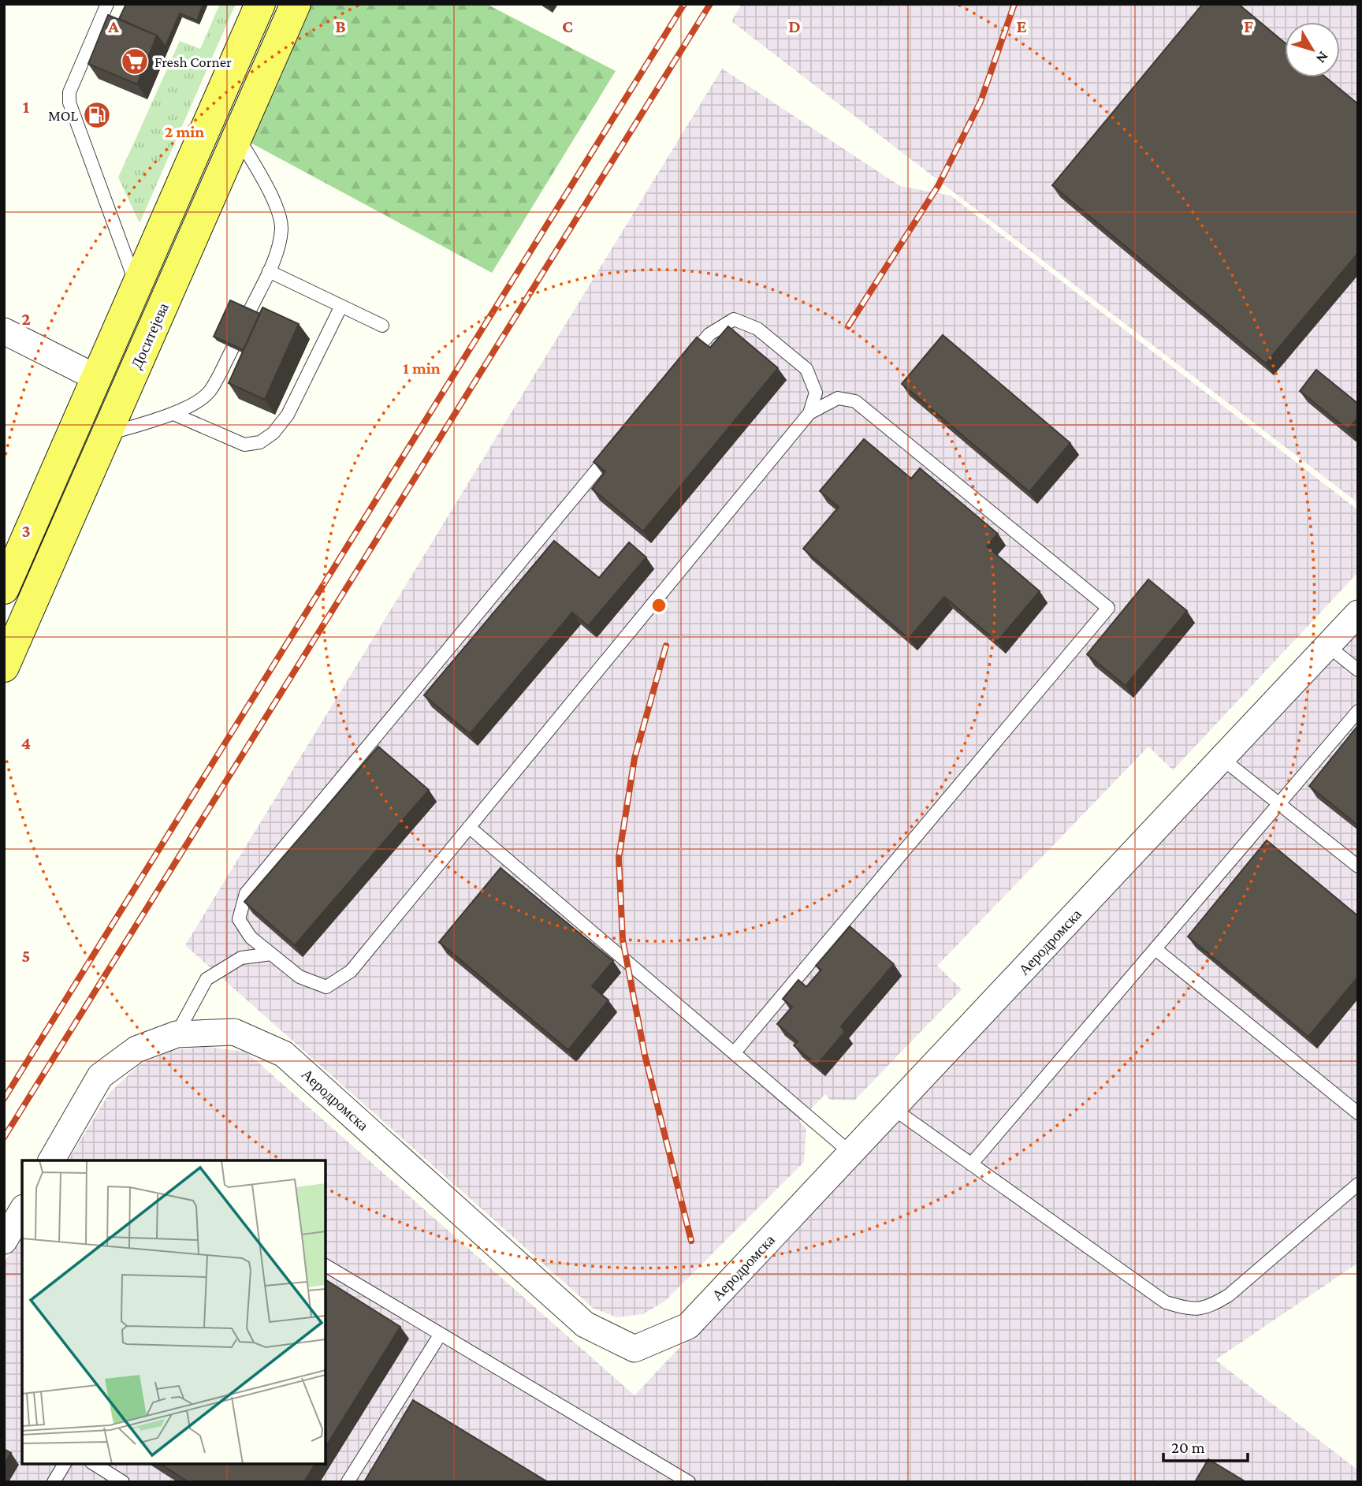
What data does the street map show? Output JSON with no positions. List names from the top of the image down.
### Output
{
  "streets": {
    "main road": ["Доситејева"],
    "street": ["Аеродромска"]
  },
  "places": {
    "supermarket": ["Fresh Corner"],
    "fuel station": ["MOL"]
  },
  "scale_bar": "20 m",
  "north": "bottom right",
  "grid": {
    "columns": [
      "A",
      "B",
      "C",
      "D",
      "E",
      "F"
    ],
    "rows": [
      "1",
      "2",
      "3",
      "4",
      "5"
    ]
  },
  "rings": ["2 min", "1 min"]
}
